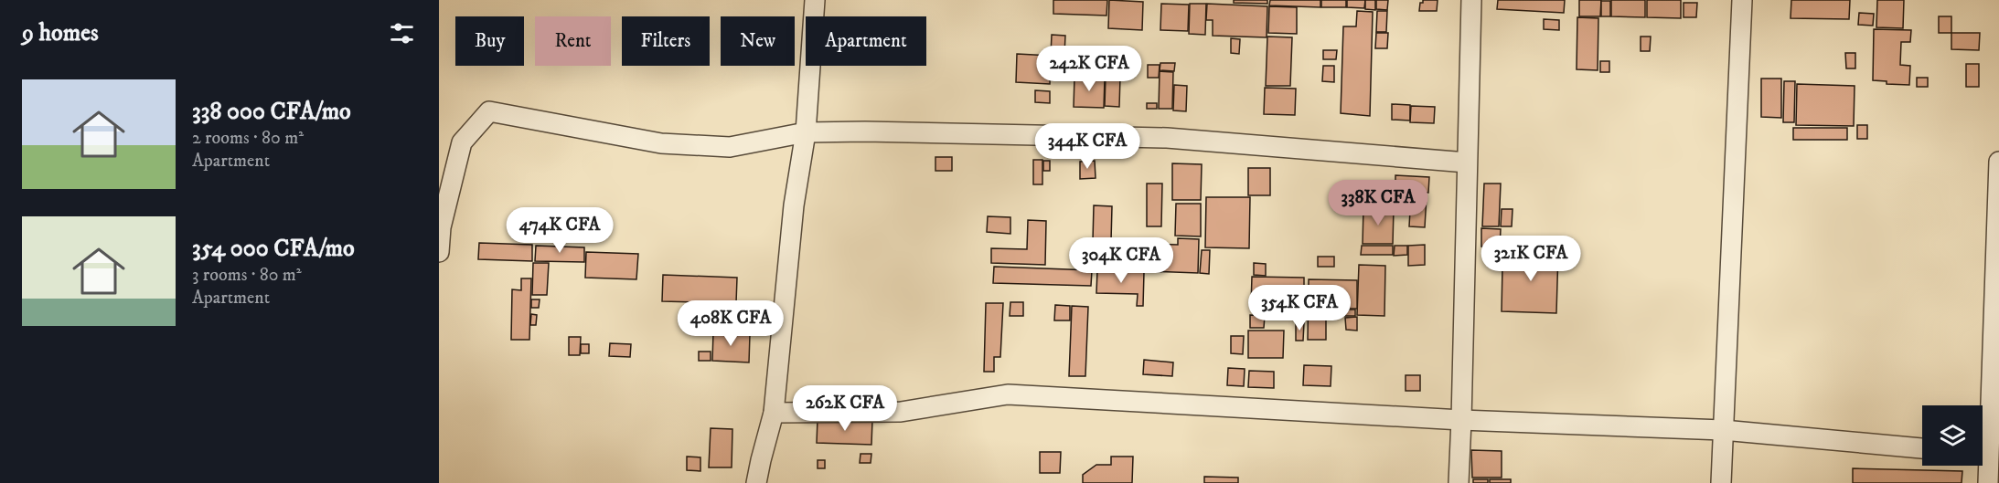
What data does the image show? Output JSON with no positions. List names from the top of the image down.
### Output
{
  "page": {
    "heading": "9 homes",
    "chip": [
      "Buy",
      "Rent",
      "Filters",
      "New",
      "Apartment"
    ],
    "price": [
      "242K CFA",
      "344K CFA",
      "338K CFA",
      "474K CFA",
      "321K CFA",
      "304K CFA",
      "354K CFA",
      "408K CFA",
      "262K CFA"
    ],
    "list": [
      {
        "name": "338 000 CFA/mo",
        "note": "2 rooms · 80 m² · Apartment"
      },
      {
        "name": "354 000 CFA/mo",
        "note": "3 rooms · 80 m² · Apartment"
      }
    ]
  }
}
